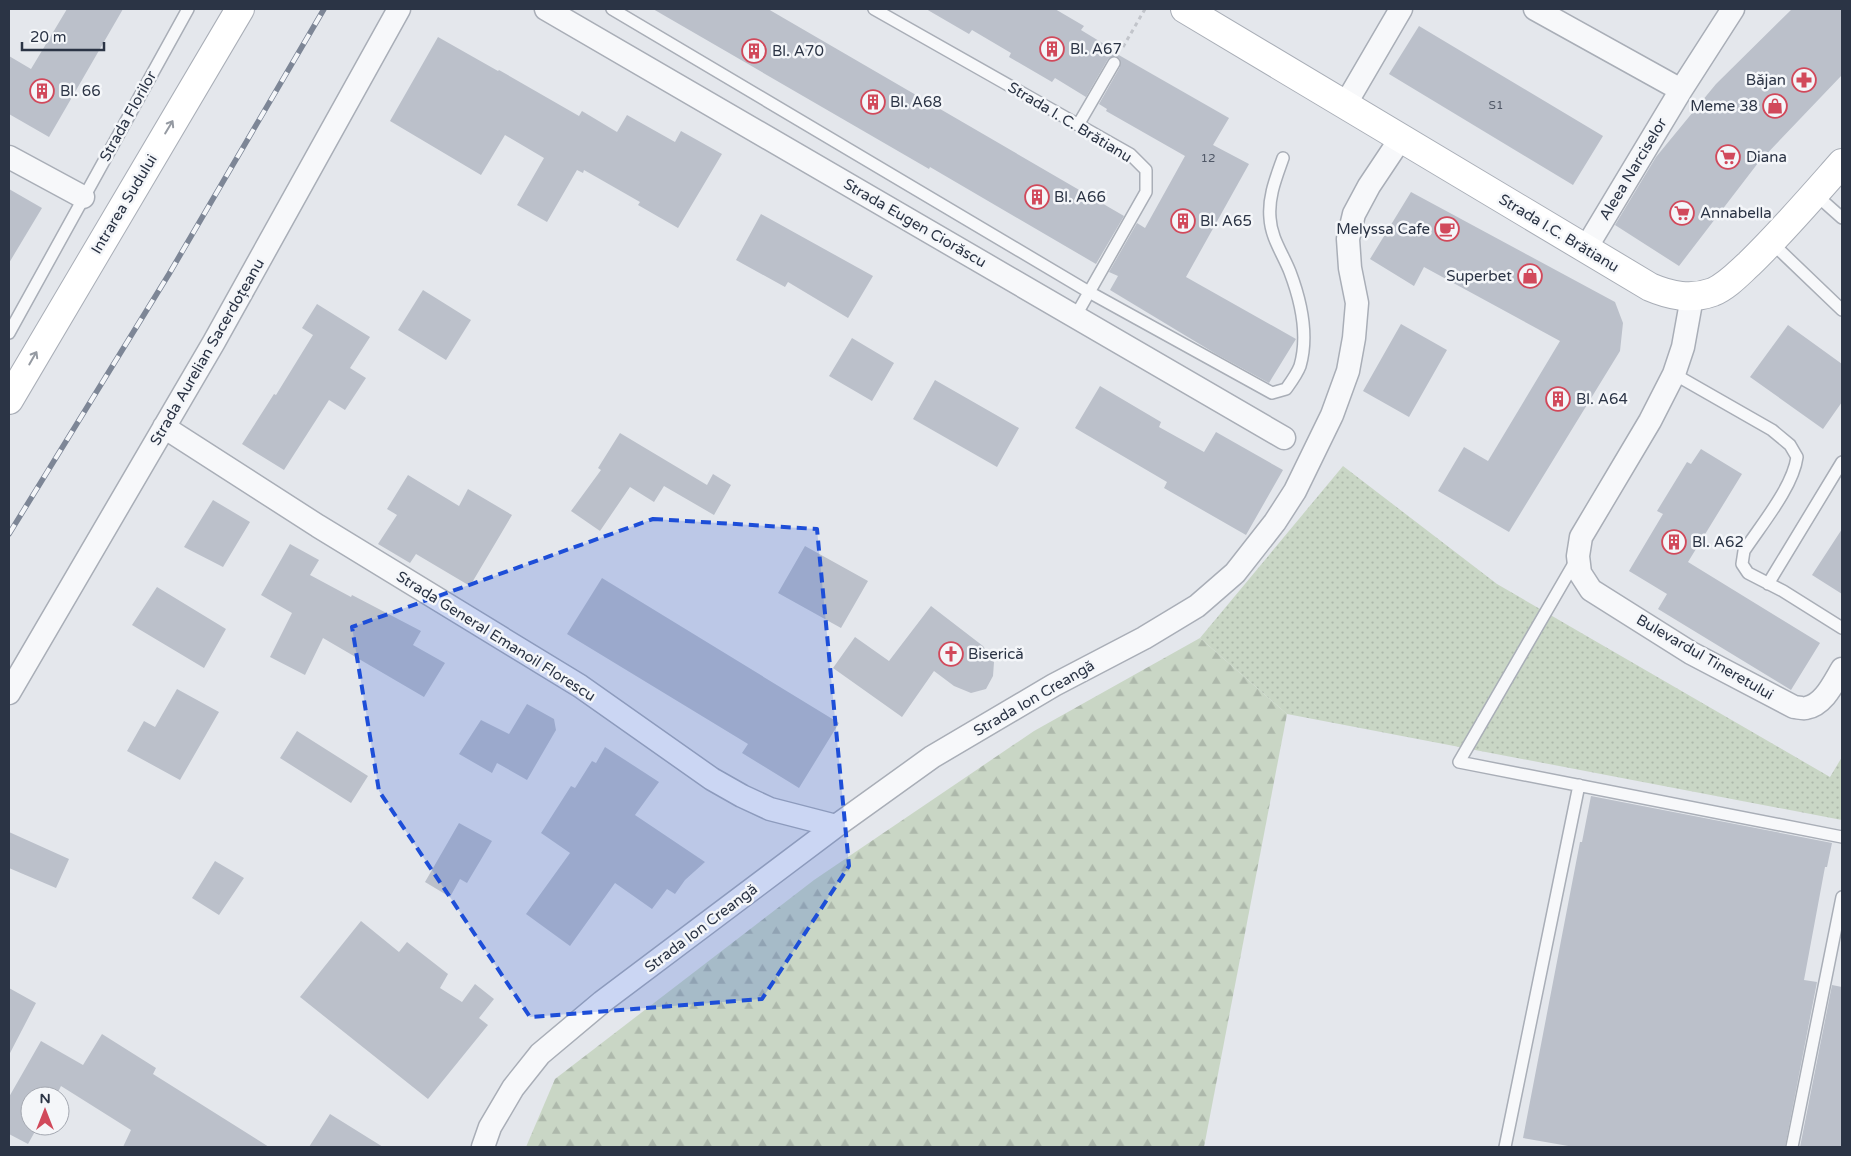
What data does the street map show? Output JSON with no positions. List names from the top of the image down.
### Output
{
  "streets": {
    "street": [
      "Aleea Narciselor",
      "Intrarea Sudului",
      "Strada Eugen Ciorăscu",
      "Strada I.C. Brătianu",
      "Strada Aurelian Sacerdoțeanu",
      "Strada General Emanoil Florescu",
      "Bulevardul Tineretului",
      "Strada Ion Creangă"
    ],
    "lane": ["Strada Florilor", "Strada I. C. Brătianu"]
  },
  "crossings": [
    ["Strada I. C. Brătianu", "Strada Eugen Ciorăscu"],
    ["Aleea Narciselor", "Strada I.C. Brătianu"],
    ["Strada I.C. Brătianu", "Strada Ion Creangă"],
    ["Strada Aurelian Sacerdoțeanu", "Strada General Emanoil Florescu"],
    ["Strada General Emanoil Florescu", "Strada Ion Creangă"]
  ],
  "one_way": ["Intrarea Sudului"],
  "places": {
    "building": [
      "Bl. A67",
      "Bl. A70",
      "Bl. 66",
      "Bl. A68",
      "Bl. A66",
      "Bl. A65",
      "Bl. A64",
      "Bl. A62"
    ],
    "pharmacy": ["Băjan"],
    "shop": ["Meme 38", "Superbet"],
    "supermarket": ["Diana", "Annabella"],
    "cafe": ["Melyssa Cafe"],
    "church": ["Biserică"]
  },
  "house_numbers": ["S1", "12"],
  "scale_bar": "20 m",
  "north": "top"
}
